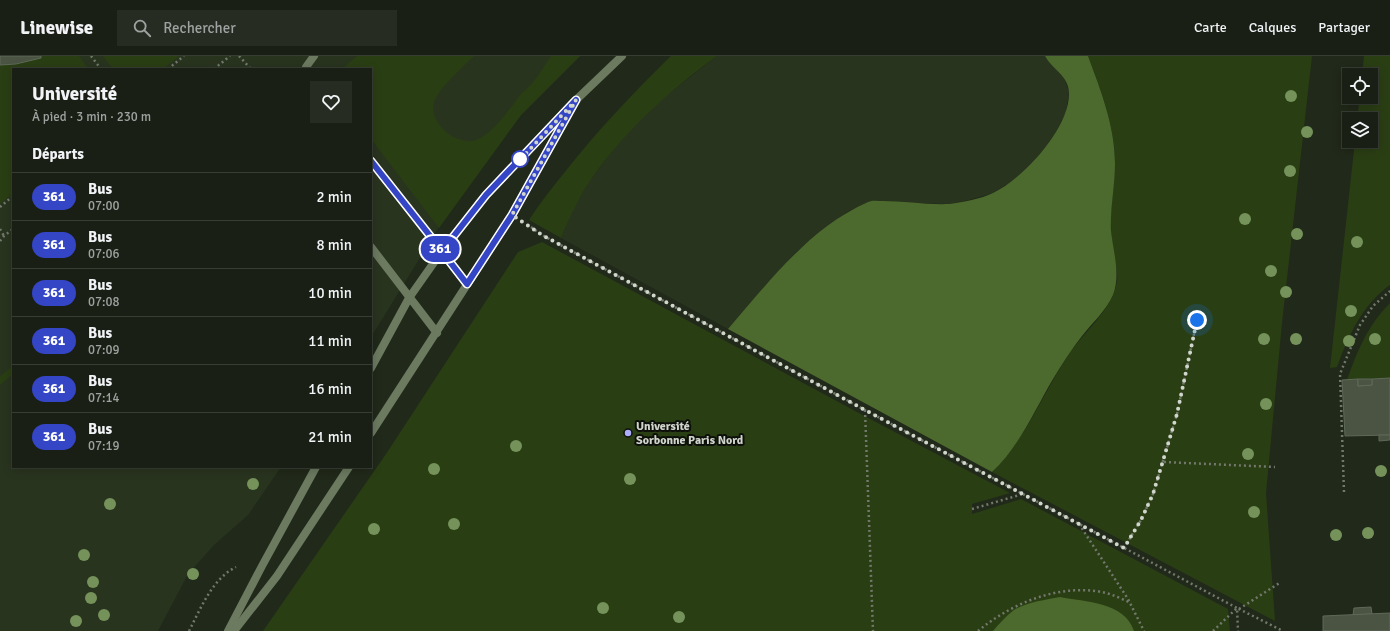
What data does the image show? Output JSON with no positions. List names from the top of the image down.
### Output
{
  "places": ["Université Sorbonne Paris Nord"],
  "lines": ["bus line 361"],
  "page": {
    "header": "Linewise",
    "search": "Rechercher",
    "nav": ["Carte", "Calques", "Partager"],
    "on_map": "361",
    "heading": [
      ["Université", "À pied · 3 min · 230 m"],
      "Départs"
    ],
    "list": [
      {
        "mark": "361",
        "name": "Bus",
        "note": "07:00",
        "value": "2 min"
      },
      {
        "mark": "361",
        "name": "Bus",
        "note": "07:06",
        "value": "8 min"
      },
      {
        "mark": "361",
        "name": "Bus",
        "note": "07:08",
        "value": "10 min"
      },
      {
        "mark": "361",
        "name": "Bus",
        "note": "07:09",
        "value": "11 min"
      },
      {
        "mark": "361",
        "name": "Bus",
        "note": "07:14",
        "value": "16 min"
      },
      {
        "mark": "361",
        "name": "Bus",
        "note": "07:19",
        "value": "21 min"
      }
    ]
  }
}
